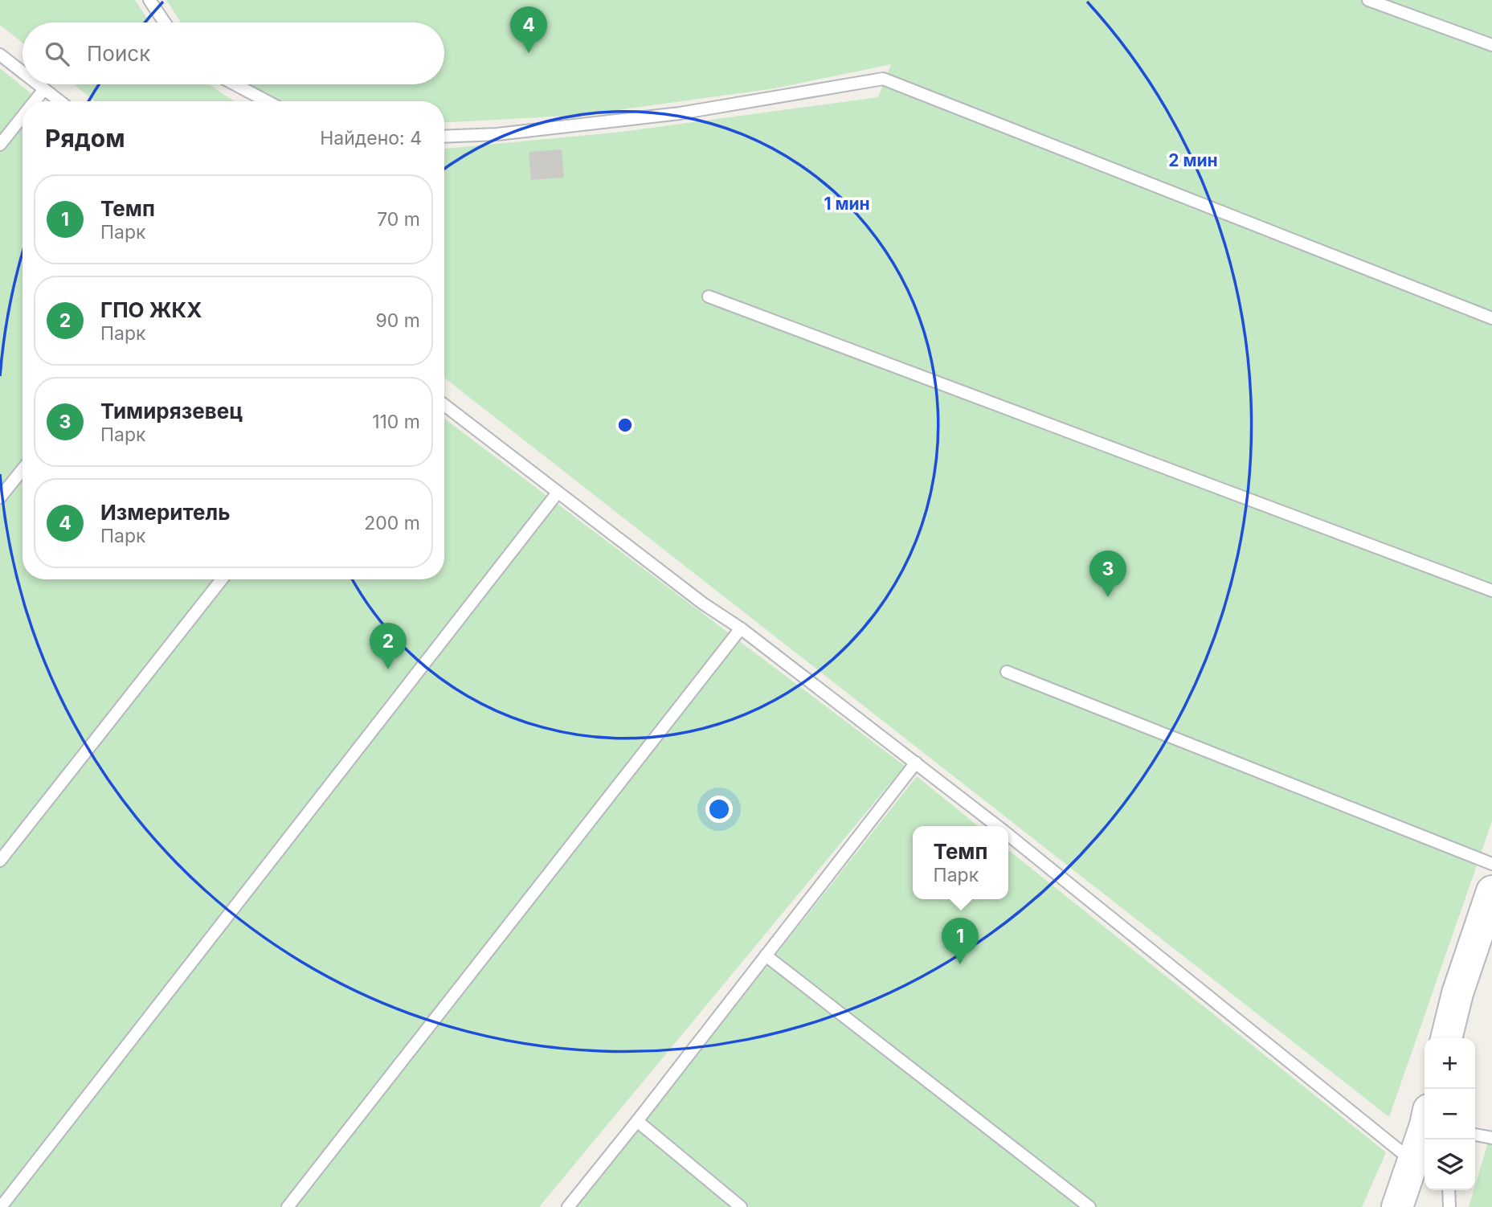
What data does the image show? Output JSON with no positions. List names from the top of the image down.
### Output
{
  "page": {
    "pins": [
      "4",
      "3",
      "2",
      "1"
    ],
    "search": "Поиск",
    "heading": ["Рядом", "Найдено: 4"],
    "list": [
      {
        "mark": "1",
        "name": "Темп",
        "note": "Парк",
        "value": "70 m"
      },
      {
        "mark": "2",
        "name": "ГПО ЖКХ",
        "note": "Парк",
        "value": "90 m"
      },
      {
        "mark": "3",
        "name": "Тимирязевец",
        "note": "Парк",
        "value": "110 m"
      },
      {
        "mark": "4",
        "name": "Измеритель",
        "note": "Парк",
        "value": "200 m"
      }
    ],
    "popup": ["Темп", "Парк"],
    "map_buttons": ["+", "−"]
  },
  "rings": ["2 мин", "1 мин"]
}
